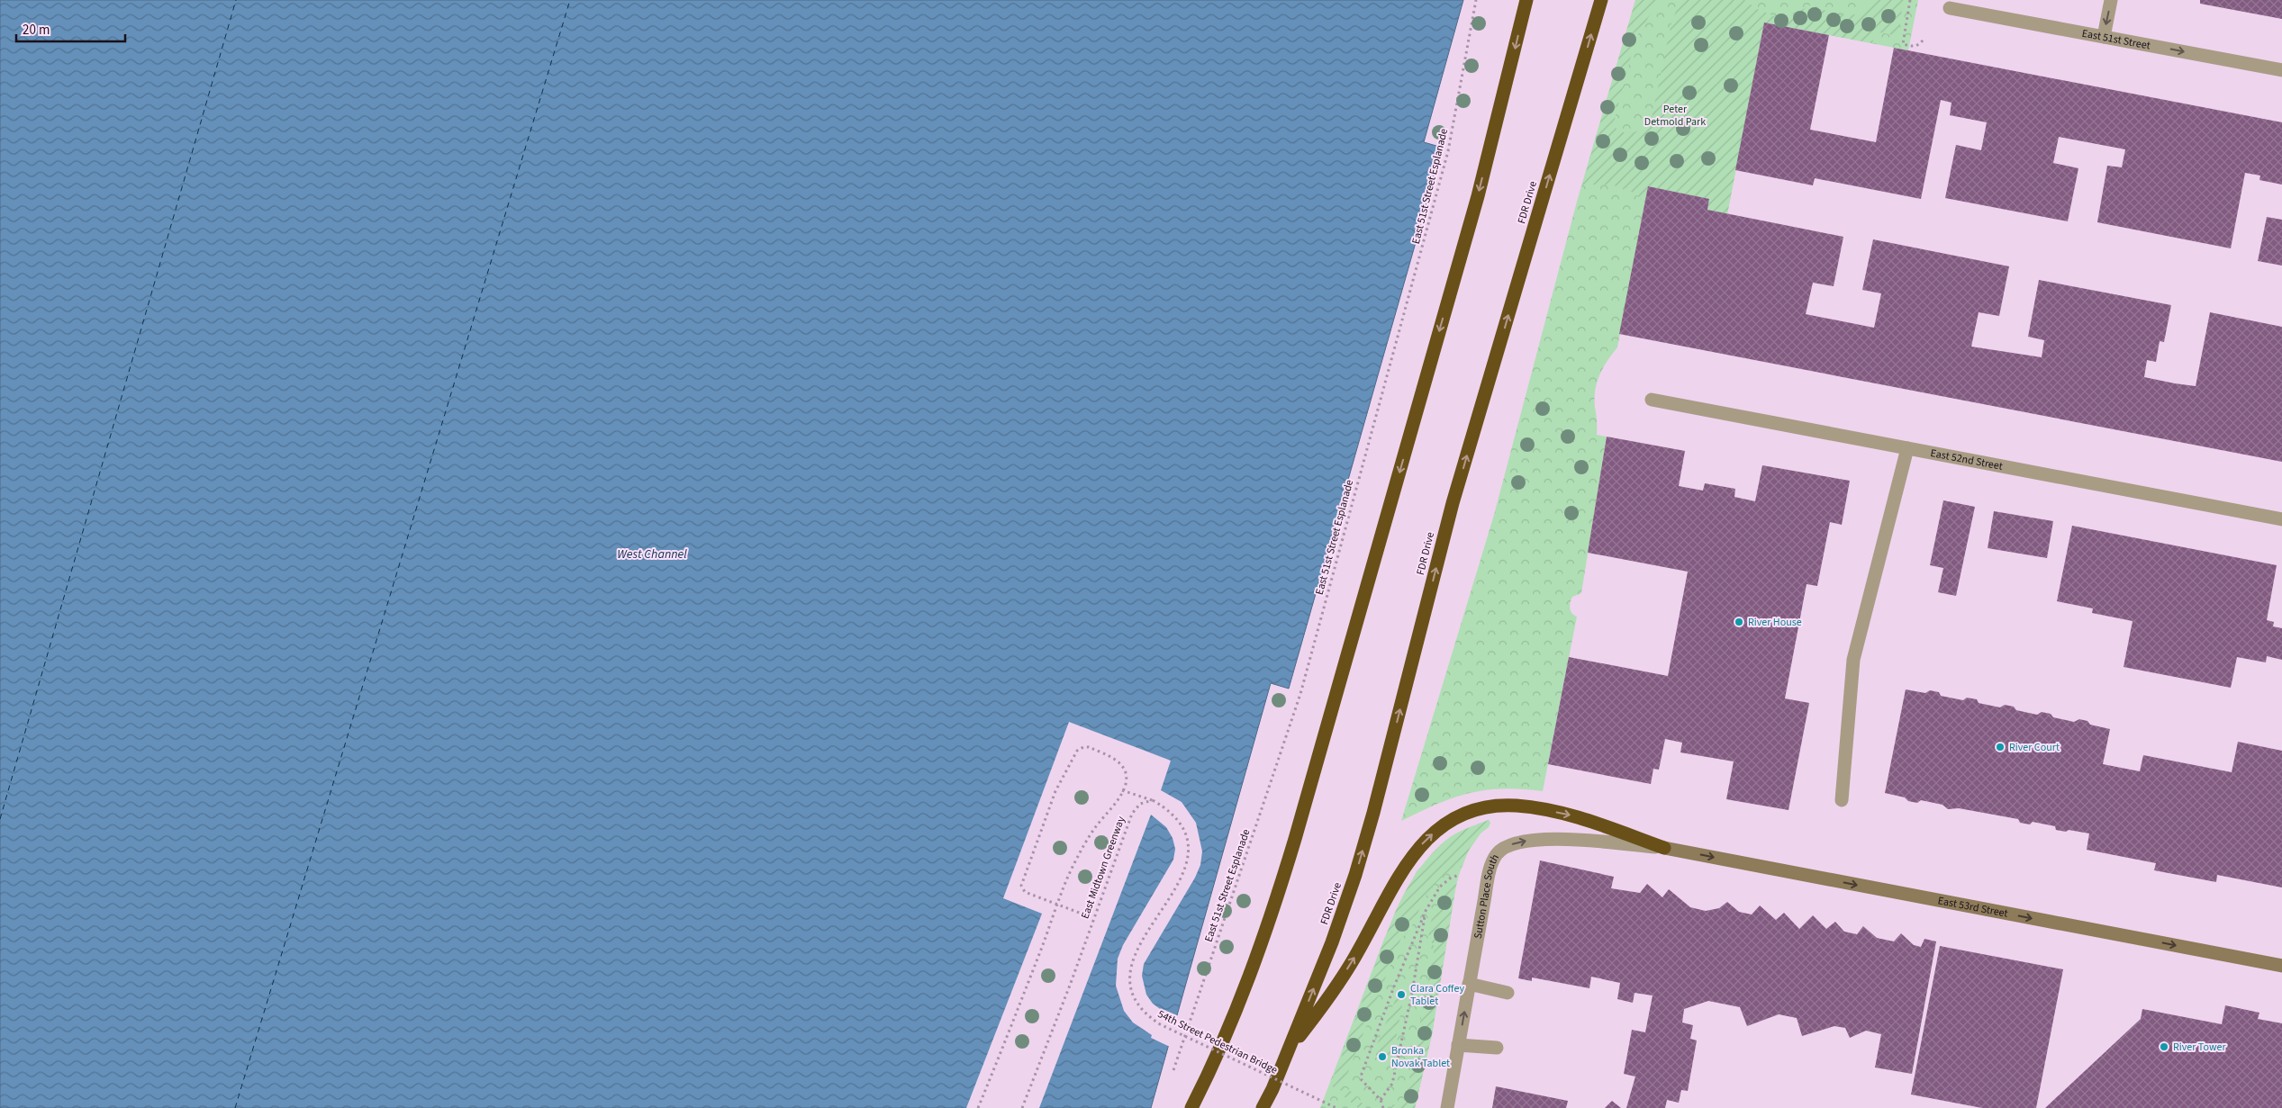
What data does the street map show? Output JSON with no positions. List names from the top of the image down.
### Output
{
  "streets": {
    "highway": ["FDR Drive"],
    "main road": ["East 53rd Street"],
    "street": ["East 51st Street", "East 52nd Street", "Sutton Place South"],
    "path": ["East 51st Street Esplanade", "East Midtown Greenway", "54th Street Pedestrian Bridge"]
  },
  "crossings": [
    ["East Midtown Greenway", "54th Street Pedestrian Bridge"],
    ["Sutton Place South", "East 53rd Street"]
  ],
  "one_way": ["East 51st Street", "East 53rd Street"],
  "water": ["West Channel"],
  "parks": ["Peter Detmold Park"],
  "places": [
    "River House",
    "River Court",
    "Clara Coffey Tablet",
    "River Tower",
    "Bronka Novak Tablet"
  ],
  "scale_bar": "20 m"
}
